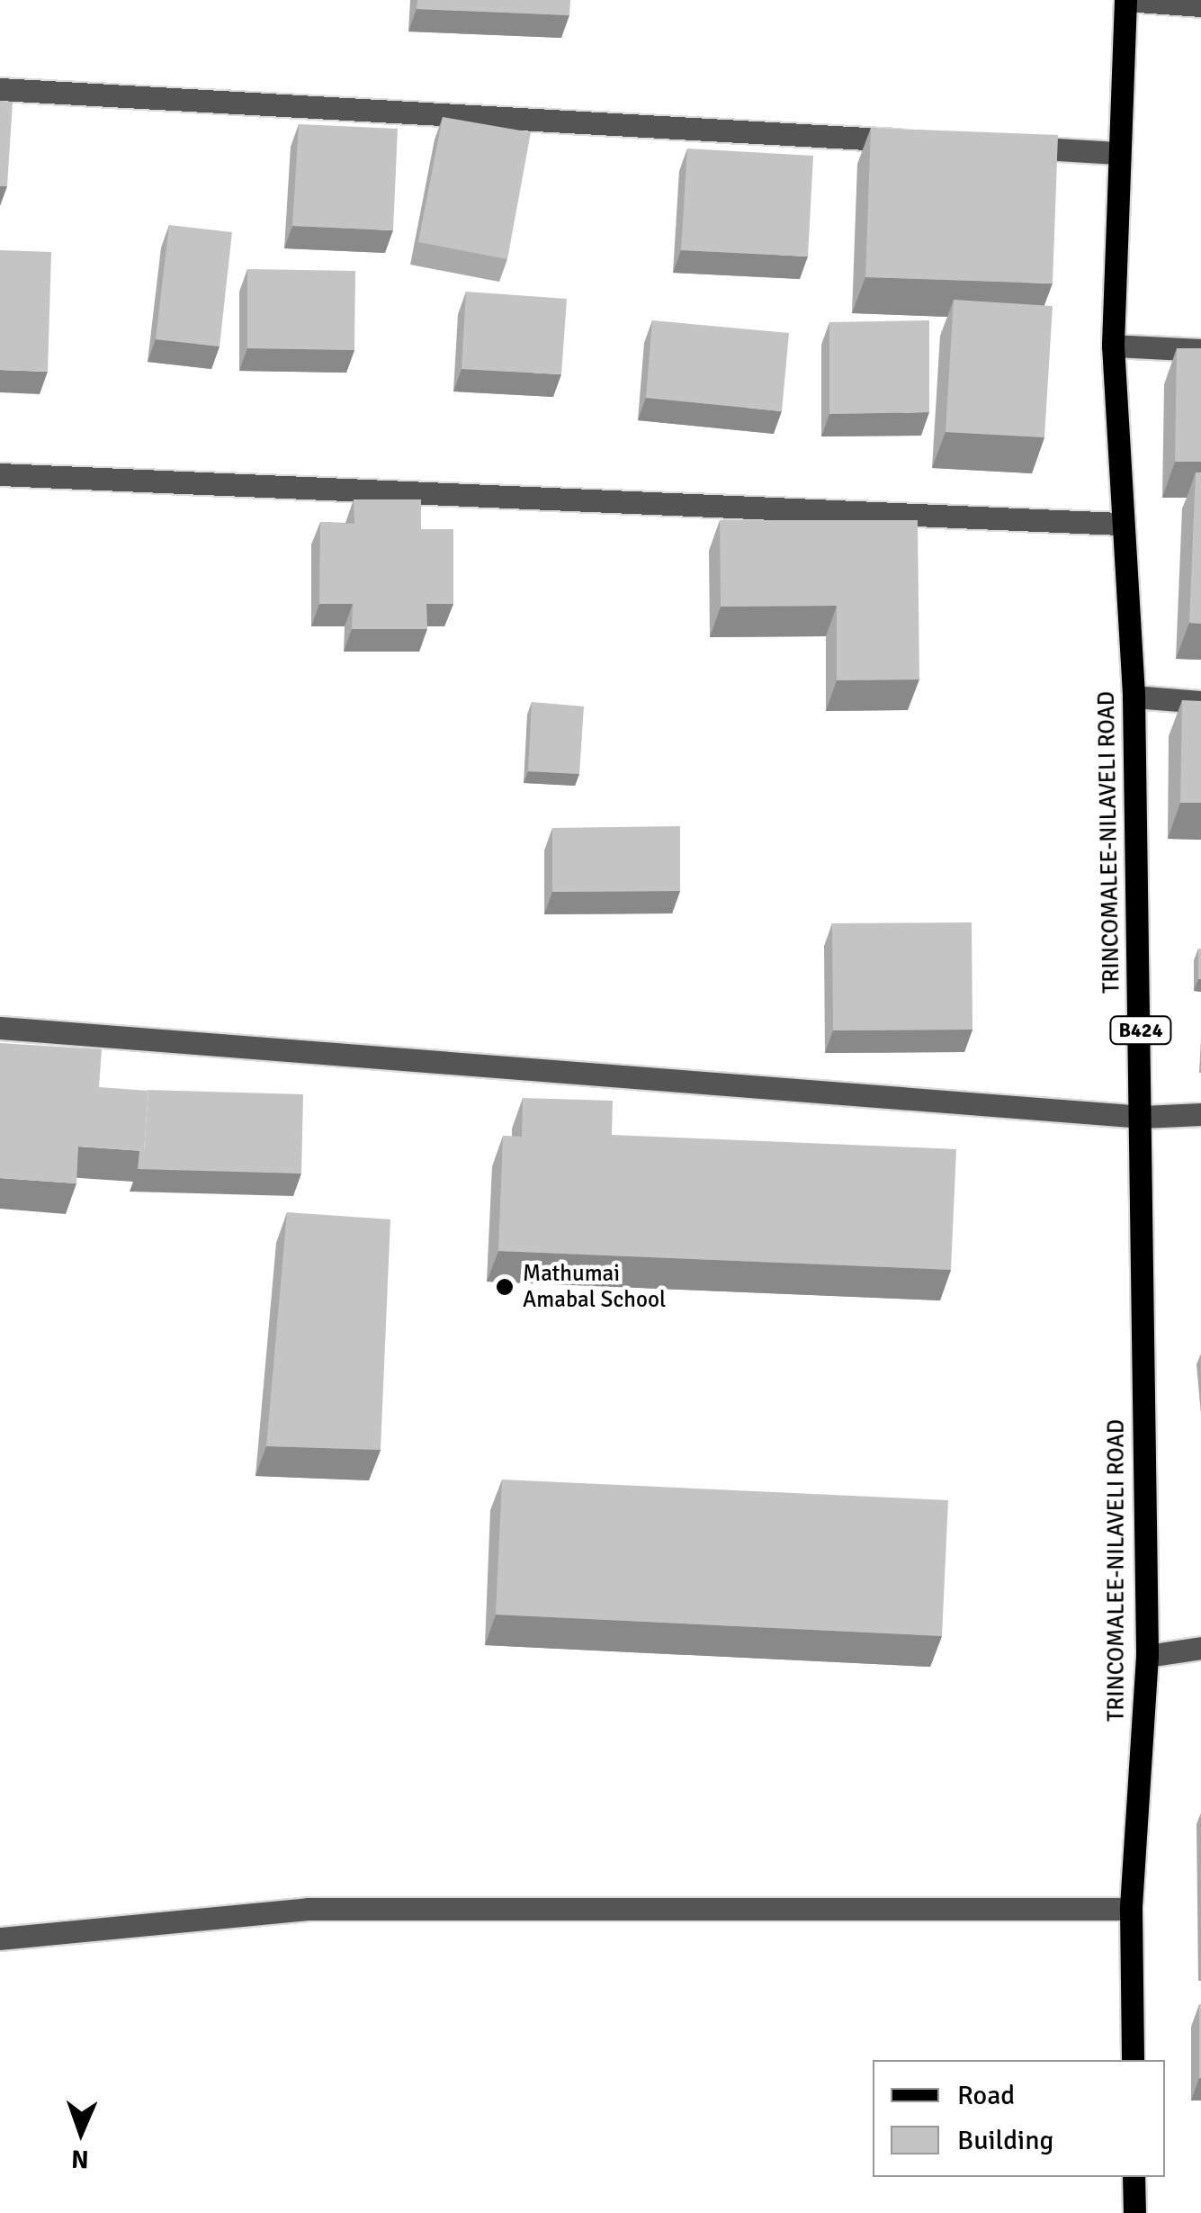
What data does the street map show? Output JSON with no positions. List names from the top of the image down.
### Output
{
  "streets": {
    "main road": ["TRINCOMALEE-NILAVELI ROAD", "B424"]
  },
  "places": ["Mathumai Amabal School"],
  "legend": ["Road", "Building"],
  "north": "bottom"
}
